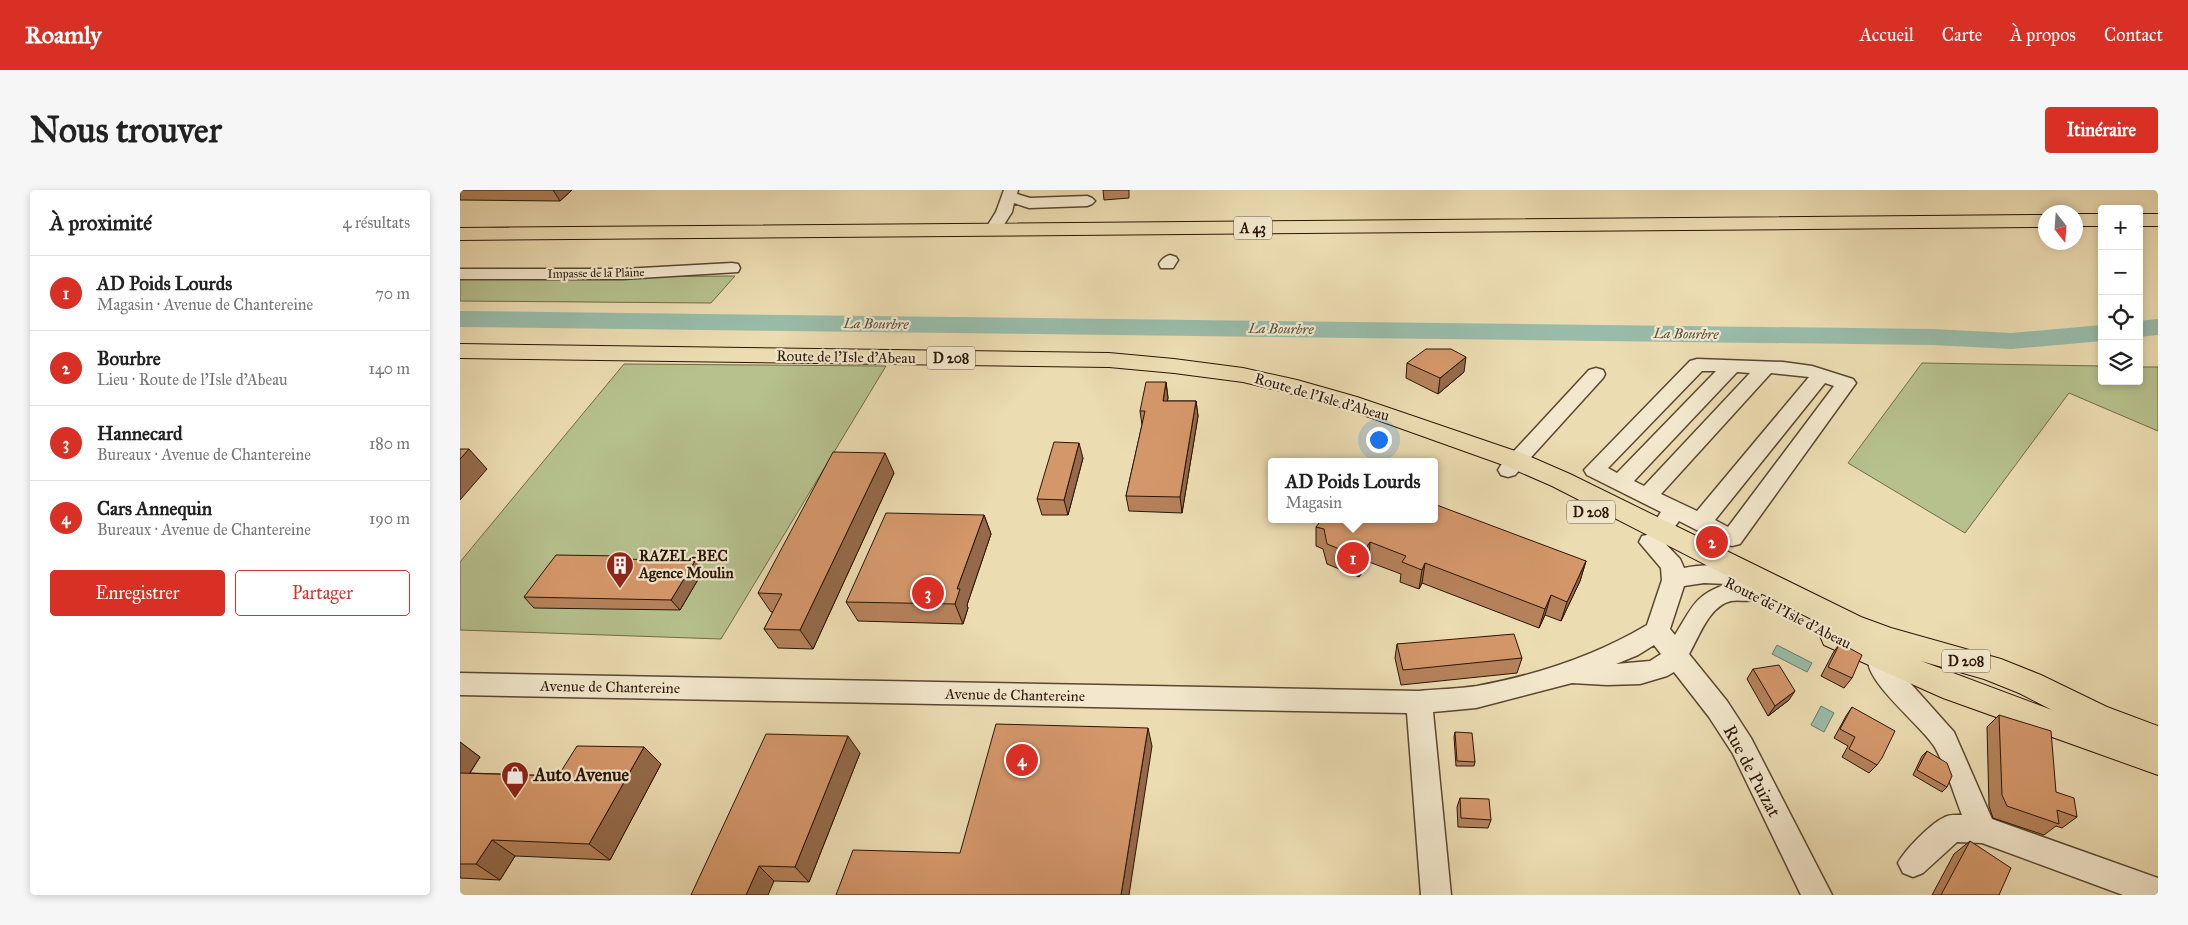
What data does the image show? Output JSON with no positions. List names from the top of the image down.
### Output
{
  "streets": {
    "main road": ["A 43", "Route de l'Isle d'Abeau", "D 208"],
    "street": ["Impasse de la Plaine", "Avenue de Chantereine", "Rue de Puizat"]
  },
  "crossings": [
    ["Avenue de Chantereine", "Rue de Puizat"]
  ],
  "water": ["La Bourbre"],
  "places": {
    "building": ["RAZEL-BEC Agence Moulin"],
    "shop": ["Auto Avenue"]
  },
  "north": "bottom",
  "page": {
    "header": "Roamly",
    "nav": [
      "Accueil",
      "Carte",
      "À propos",
      "Contact"
    ],
    "buttons": [
      "Itinéraire",
      ["Enregistrer", "Partager"]
    ],
    "title": "Nous trouver",
    "heading": ["À proximité", "4 résultats"],
    "map_buttons": ["+", "−"],
    "list": [
      {
        "mark": "1",
        "name": "AD Poids Lourds",
        "note": "Magasin · Avenue de Chantereine",
        "value": "70 m"
      },
      {
        "mark": "2",
        "name": "Bourbre",
        "note": "Lieu · Route de l'Isle d'Abeau",
        "value": "140 m"
      },
      {
        "mark": "3",
        "name": "Hannecard",
        "note": "Bureaux · Avenue de Chantereine",
        "value": "180 m"
      },
      {
        "mark": "4",
        "name": "Cars Annequin",
        "note": "Bureaux · Avenue de Chantereine",
        "value": "190 m"
      }
    ],
    "popup": ["AD Poids Lourds", "Magasin"],
    "pins": [
      "2",
      "1",
      "3",
      "4"
    ]
  }
}
